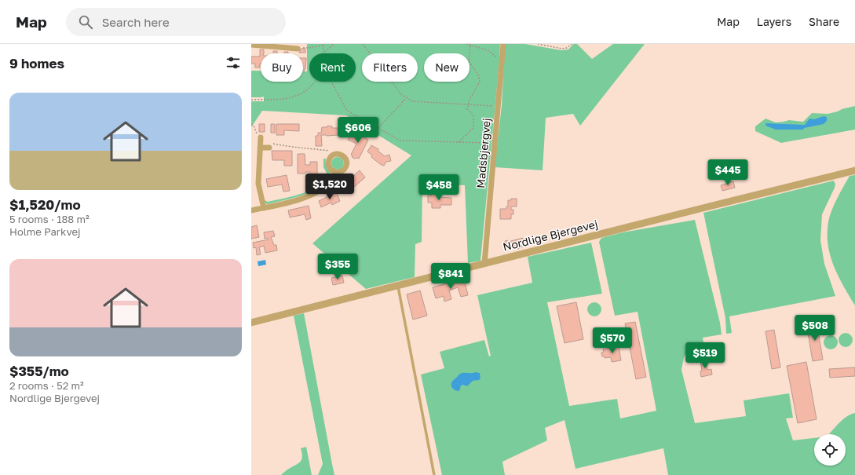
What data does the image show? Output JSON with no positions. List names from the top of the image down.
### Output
{
  "streets": {
    "street": ["Madsbjergvej", "Nordlige Bjergevej"]
  },
  "crossings": [
    ["Madsbjergvej", "Nordlige Bjergevej"]
  ],
  "page": {
    "header": "Map",
    "search": "Search here",
    "nav": ["Map", "Layers", "Share"],
    "heading": "9 homes",
    "chip": [
      "Buy",
      "Rent",
      "Filters",
      "New"
    ],
    "list": [
      {
        "name": "$1,520/mo",
        "note": "5 rooms · 188 m² · Holme Parkvej"
      },
      {
        "name": "$355/mo",
        "note": "2 rooms · 52 m² · Nordlige Bjergevej"
      }
    ],
    "price": [
      "$606",
      "$445",
      "$1,520",
      "$458",
      "$355",
      "$841",
      "$508",
      "$570",
      "$519"
    ]
  }
}
